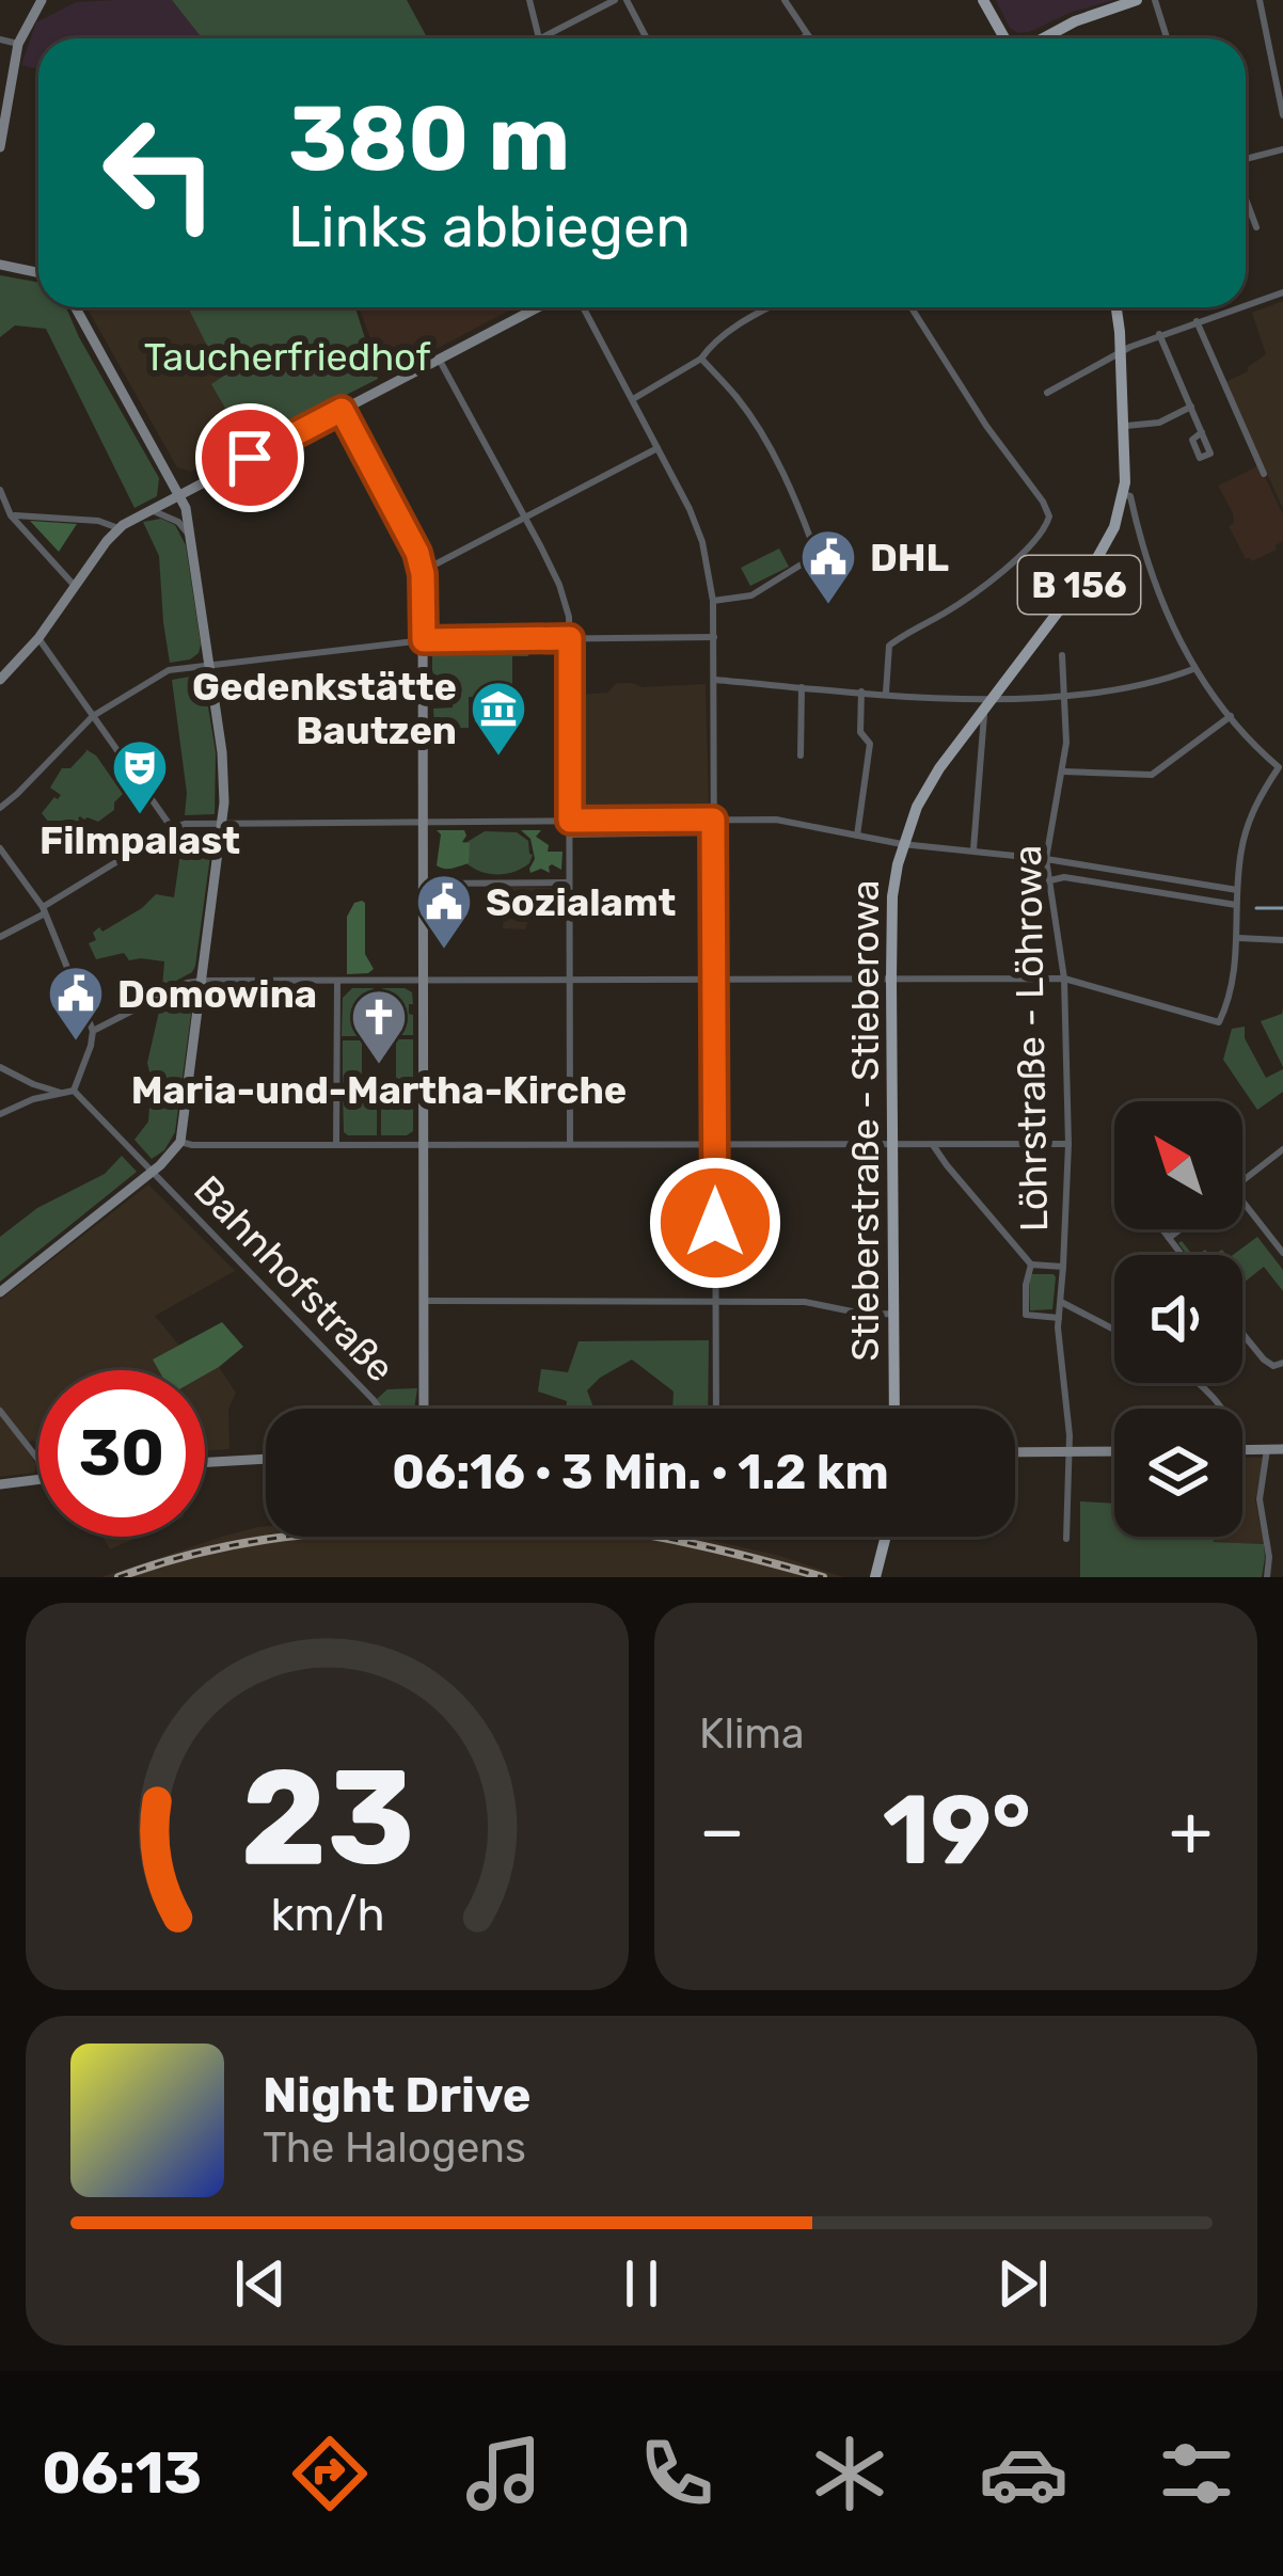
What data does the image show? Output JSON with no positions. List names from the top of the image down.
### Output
{
  "streets": {
    "main road": ["B 156", "Stieberstraße - Stieberowa"],
    "street": ["Löhrstraße - Löhrowa", "Bahnhofstraße"]
  },
  "crossings": [
    ["B 156", "Stieberstraße - Stieberowa"]
  ],
  "parks": ["Taucherfriedhof"],
  "places": {
    "public building": ["DHL", "Sozialamt", "Domowina"],
    "museum": ["Gedenkstätte Bautzen"],
    "theatre": ["Filmpalast"],
    "church": ["Maria-und-Martha-Kirche"]
  },
  "north": "top left",
  "page": {
    "turn": ["380 m", "Links abbiegen"],
    "limit": "30",
    "trip": "06:16 · 3 Min. · 1.2 km",
    "tile": "Klima",
    "heat": ["−", "19°", "+"],
    "song": ["Night Drive", "The Halogens"],
    "tabs": "06:13",
    "gauge": ["23", "km/h"]
  }
}
